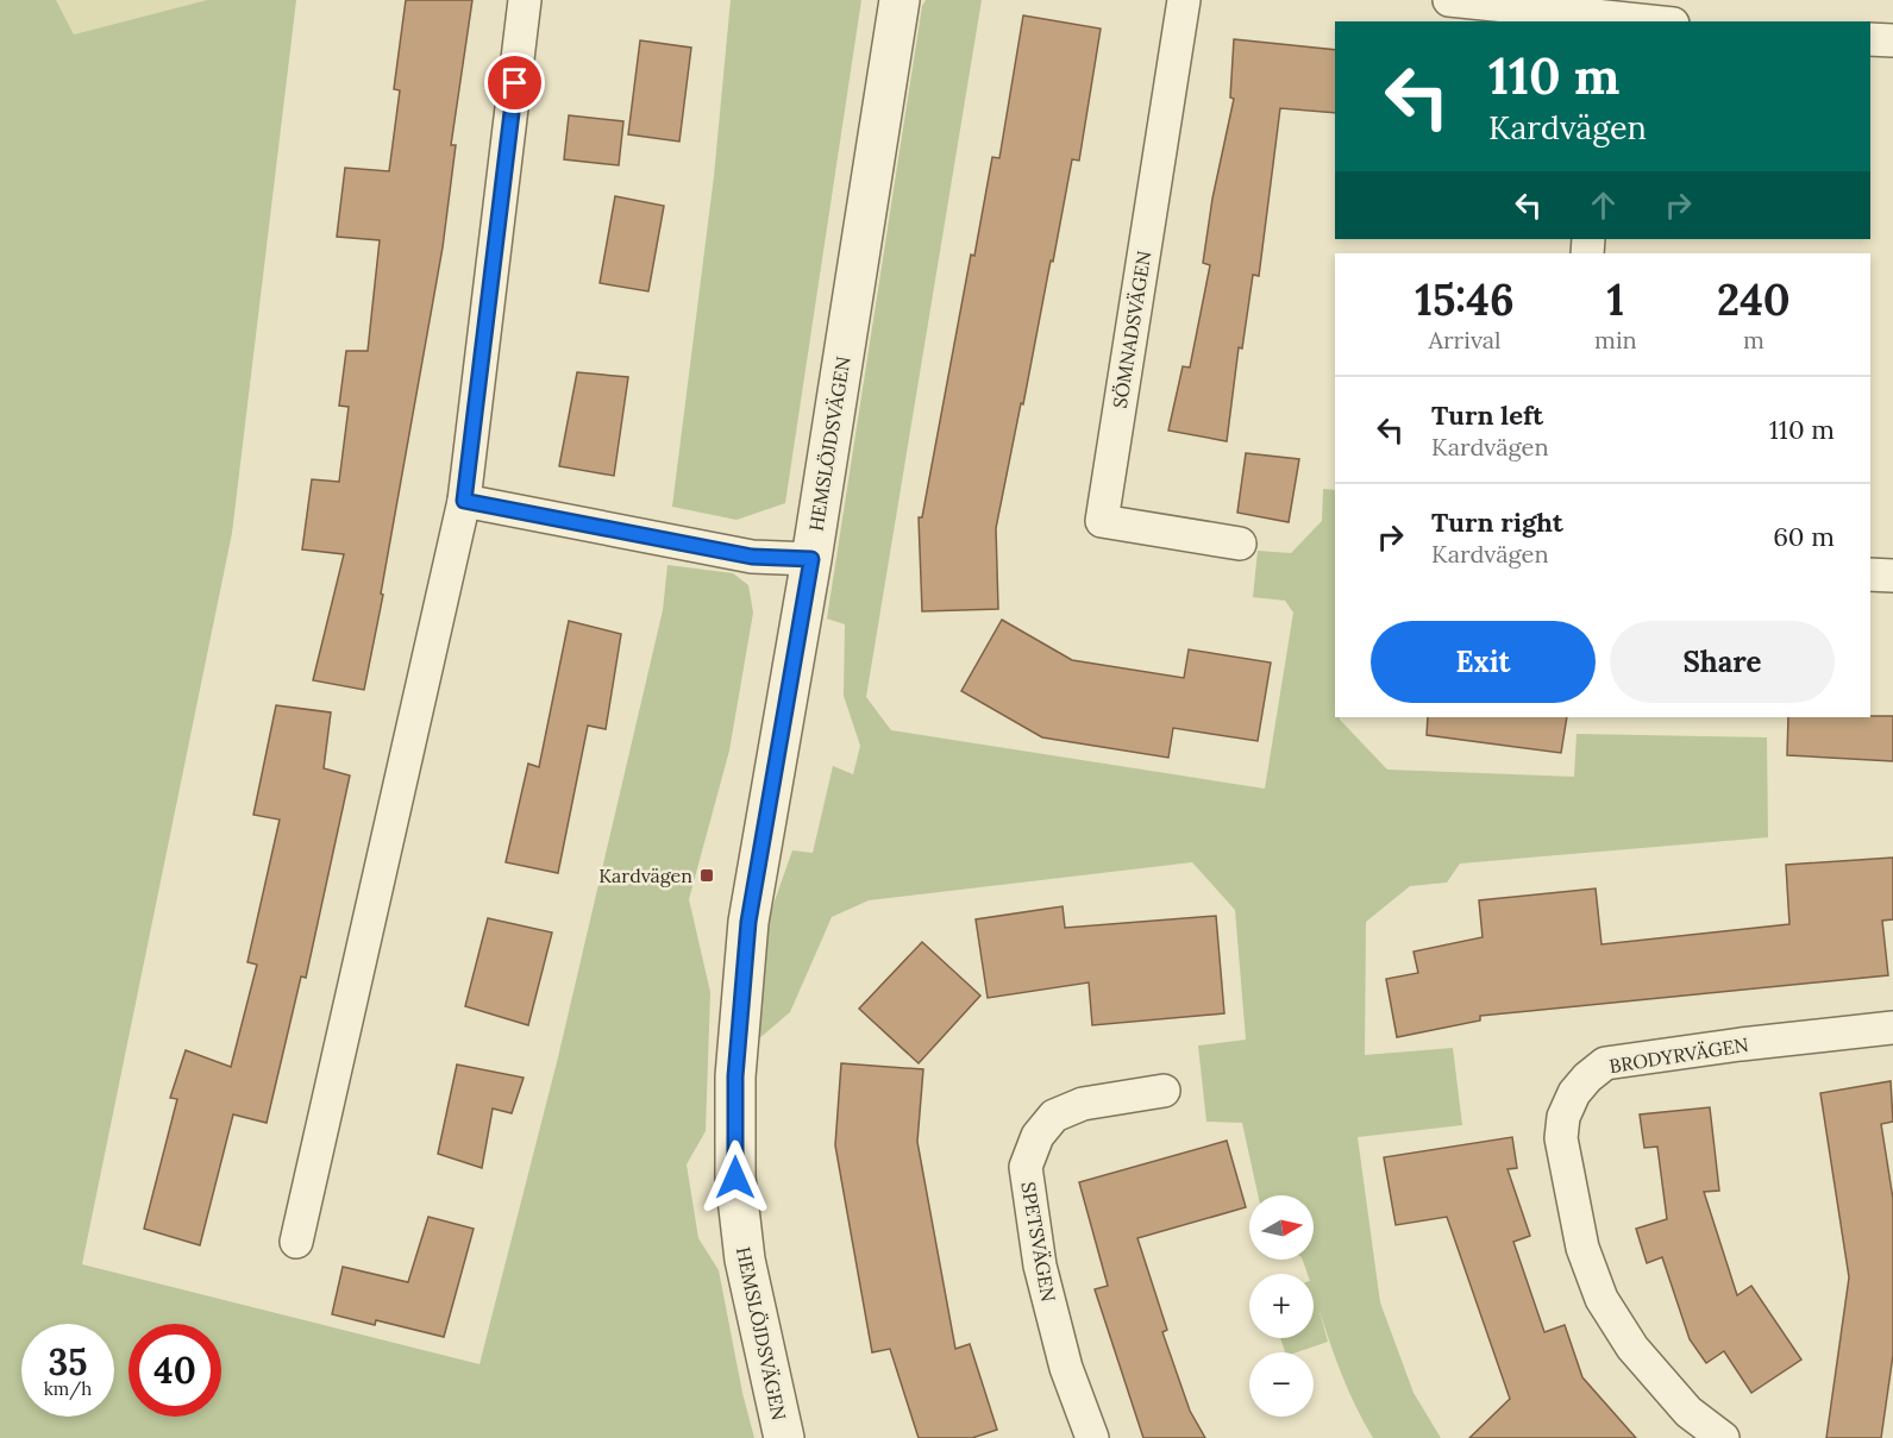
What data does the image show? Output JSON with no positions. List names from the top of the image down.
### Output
{
  "streets": {
    "street": [
      "SÖMNADSVÄGEN",
      "HEMSLÖJDSVÄGEN",
      "BRODYRVÄGEN",
      "SPETSVÄGEN"
    ]
  },
  "places": {
    "transit": ["Kardvägen"]
  },
  "north": "right",
  "page": {
    "turn": ["110 m", "Kardvägen"],
    "eta": [
      "15:46",
      "Arrival",
      "1",
      "min",
      "240",
      "m"
    ],
    "list": [
      {
        "name": "Turn left",
        "note": "Kardvägen",
        "value": "110 m"
      },
      {
        "name": "Turn right",
        "note": "Kardvägen",
        "value": "60 m"
      }
    ],
    "buttons": ["Exit", "Share"],
    "map_buttons": ["+", "−"],
    "speed": "35 km/h",
    "limit": "40"
  }
}
